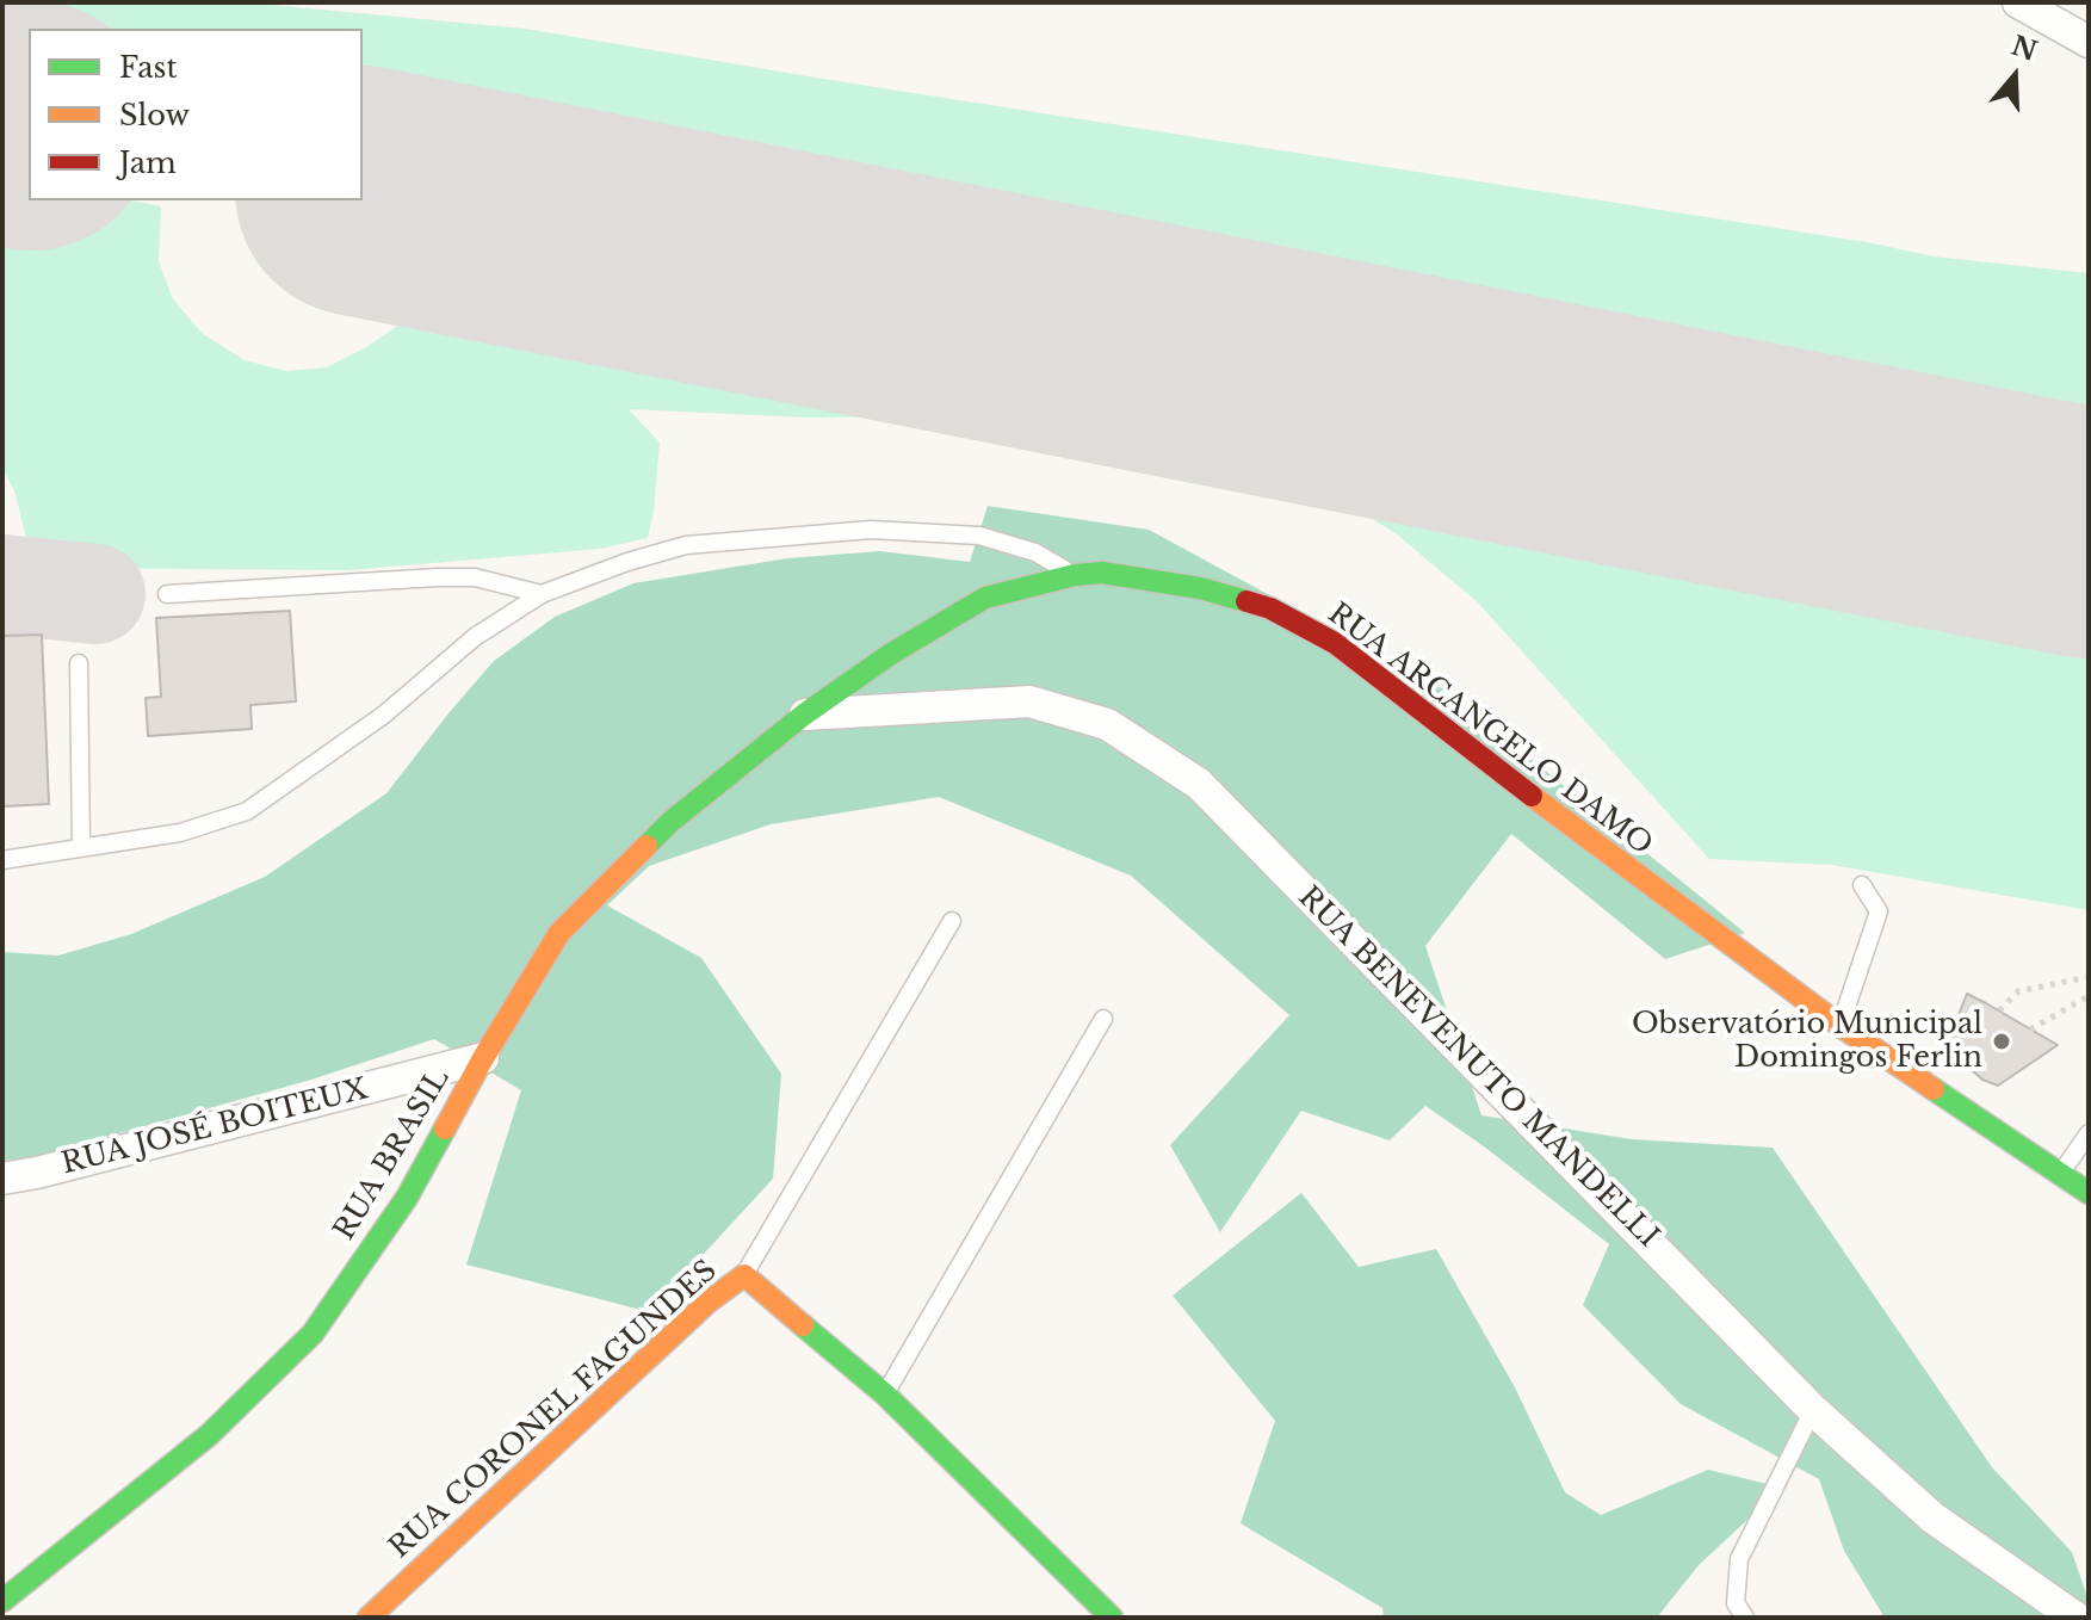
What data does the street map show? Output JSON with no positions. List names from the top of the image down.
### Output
{
  "streets": {
    "street": [
      "RUA ARCANGELO DAMO",
      "RUA BENEVENUTO MANDELLI",
      "RUA JOSÉ BOITEUX",
      "RUA BRASIL",
      "RUA CORONEL FAGUNDES"
    ]
  },
  "crossings": [
    ["RUA ARCANGELO DAMO", "RUA BENEVENUTO MANDELLI"],
    ["RUA ARCANGELO DAMO", "RUA BRASIL"],
    ["RUA BENEVENUTO MANDELLI", "RUA BRASIL"],
    ["RUA JOSÉ BOITEUX", "RUA BRASIL"]
  ],
  "places": ["Observatório Municipal Domingos Ferlin"],
  "legend": ["Fast", "Slow", "Jam"],
  "north": "top"
}
